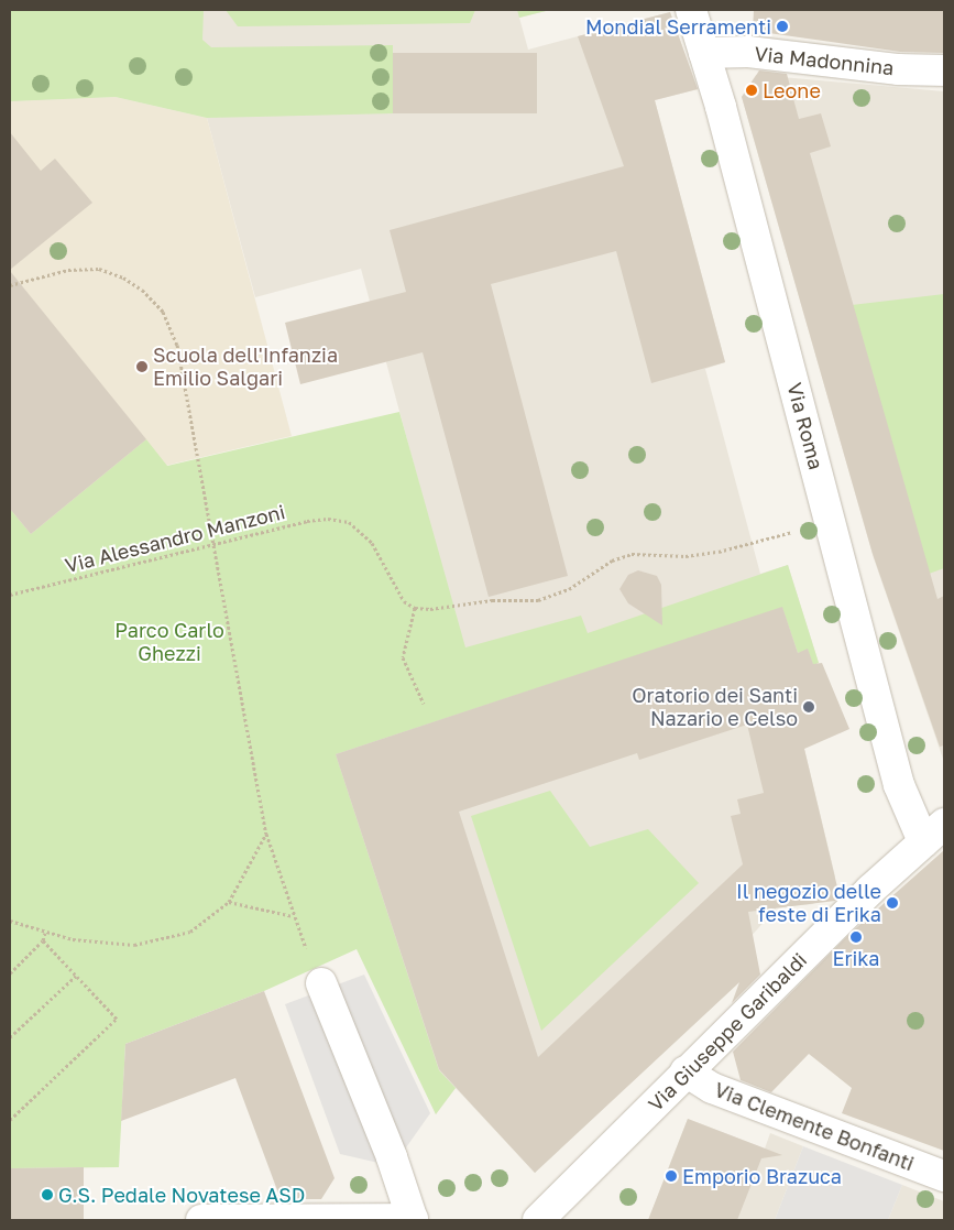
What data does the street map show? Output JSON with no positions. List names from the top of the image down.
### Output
{
  "streets": {
    "street": [
      "Via Madonnina",
      "Via Roma",
      "Via Giuseppe Garibaldi",
      "Via Clemente Bonfanti"
    ],
    "path": ["Via Alessandro Manzoni"]
  },
  "crossings": [
    ["Via Madonnina", "Via Roma"],
    ["Via Roma", "Via Giuseppe Garibaldi"],
    ["Via Giuseppe Garibaldi", "Via Clemente Bonfanti"]
  ],
  "parks": ["Parco Carlo Ghezzi"],
  "places": [
    "Mondial Serramenti",
    "Leone",
    "Scuola dell'Infanzia Emilio Salgari",
    "Oratorio dei Santi Nazario e Celso",
    "Il negozio delle feste di Erika",
    "Erika",
    "Emporio Brazuca",
    "G.S. Pedale Novatese ASD"
  ]
}
